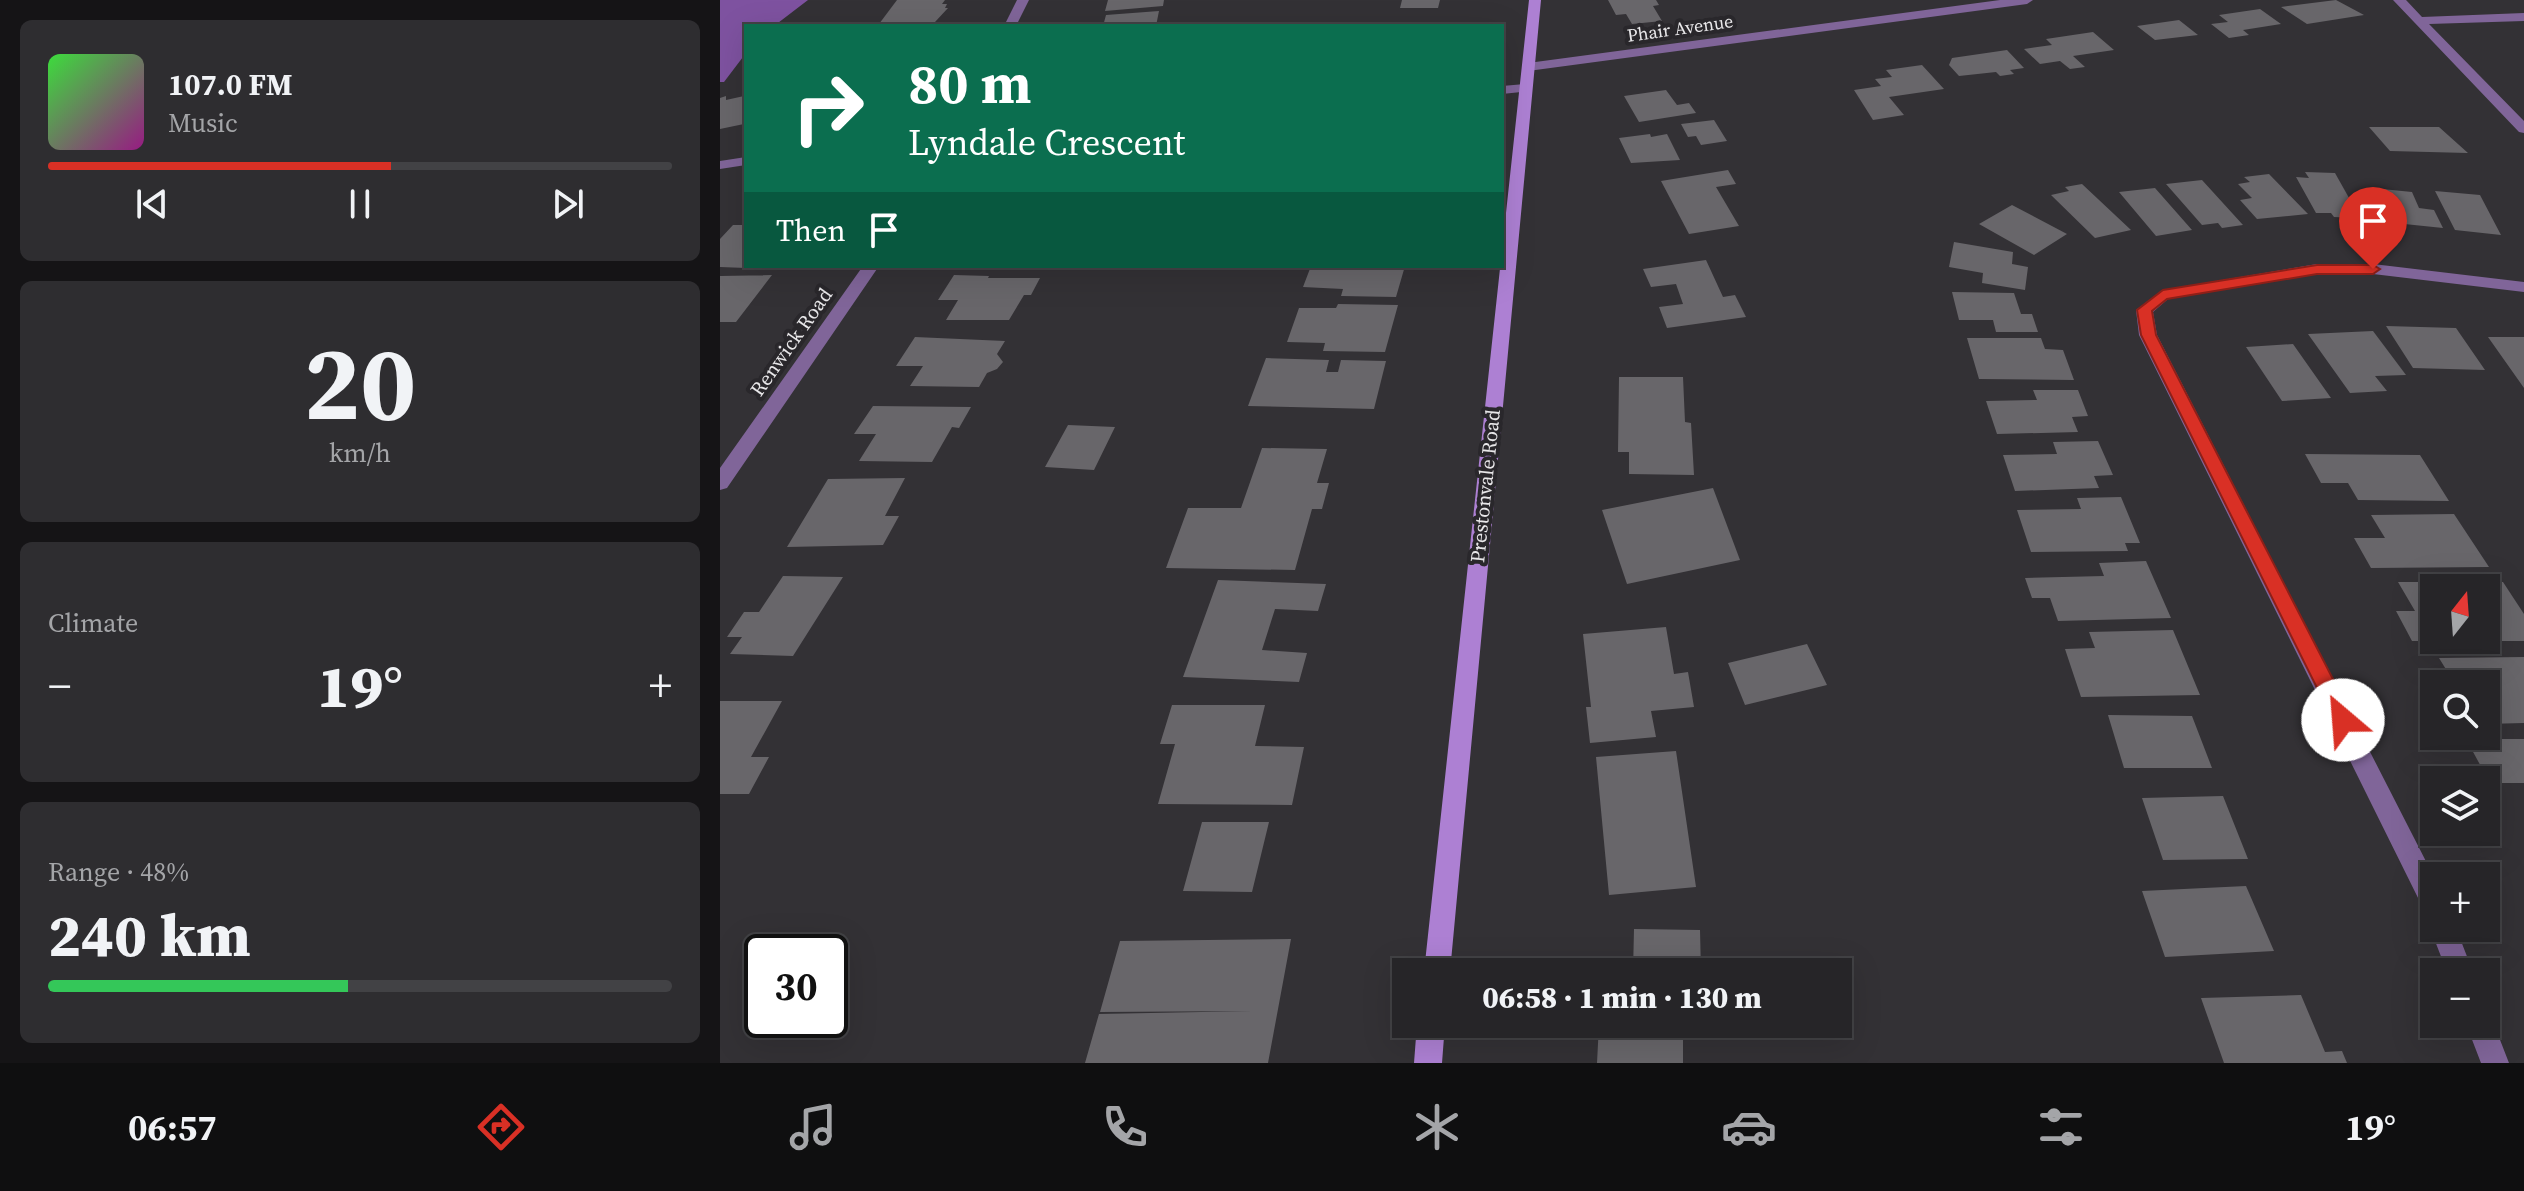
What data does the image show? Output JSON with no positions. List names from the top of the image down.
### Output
{
  "streets": {
    "street": ["Phair Avenue", "Renwick Road", "Prestonvale Road"]
  },
  "crossings": [
    ["Phair Avenue", "Prestonvale Road"]
  ],
  "north": "top",
  "page": {
    "turn": ["80 m", "Lyndale Crescent"],
    "song": ["107.0 FM", "Music"],
    "then": "Then",
    "tile": [
      ["20", "km/h"],
      "Climate",
      ["Range · 48%", "240 km"]
    ],
    "map_buttons": ["+", "−"],
    "heat": ["−", "19°", "+"],
    "limit": "30",
    "trip": "06:58 · 1 min · 130 m",
    "tabs": ["06:57", "19°"]
  }
}
